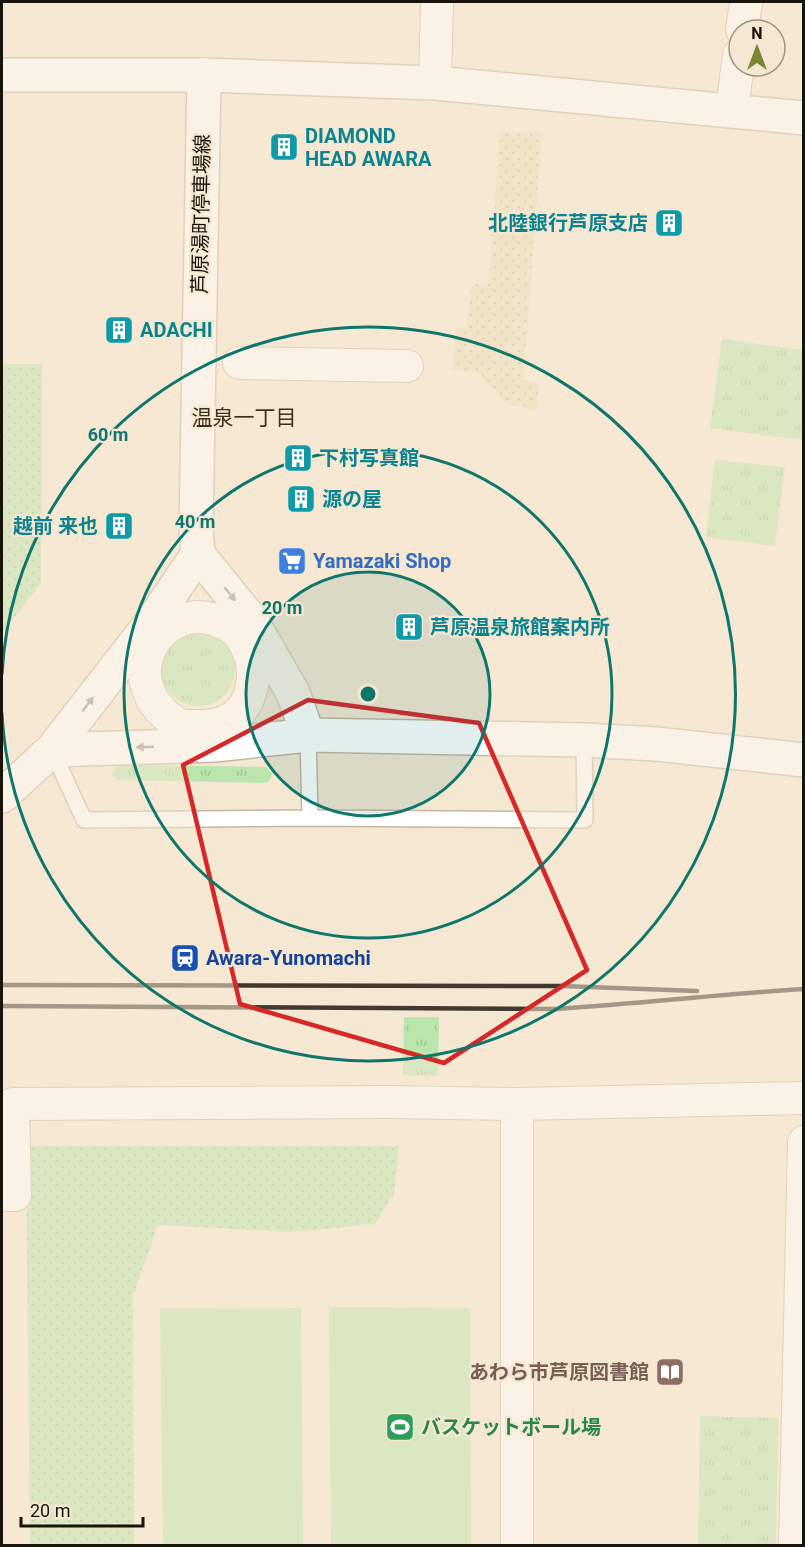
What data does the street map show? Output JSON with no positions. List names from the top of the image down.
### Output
{
  "streets": {
    "street": ["芦原湯町停車場線"]
  },
  "districts": ["温泉一丁目"],
  "places": {
    "building": [
      "DIAMOND HEAD AWARA",
      "北陸銀行芦原支店",
      "ADACHI",
      "下村写真館",
      "源の屋",
      "越前 来也",
      "芦原温泉旅館案内所"
    ],
    "supermarket": ["Yamazaki Shop"],
    "station": ["Awara-Yunomachi"],
    "library": ["あわら市芦原図書館"],
    "sports": ["バスケットボール場"]
  },
  "scale_bar": "20 m",
  "north": "top",
  "rings": ["60 m", "40 m", "20 m"]
}
